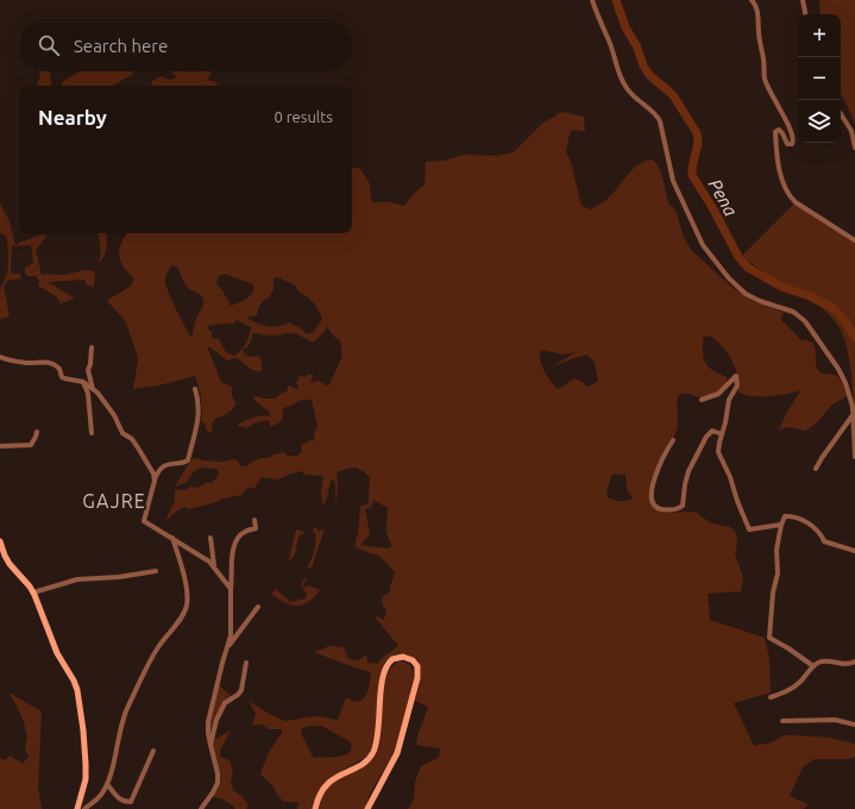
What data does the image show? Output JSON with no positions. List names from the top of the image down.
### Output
{
  "districts": ["GAJRE"],
  "water": ["Pena"],
  "page": {
    "map_buttons": ["+", "−"],
    "search": "Search here",
    "heading": ["Nearby", "0 results"]
  }
}
